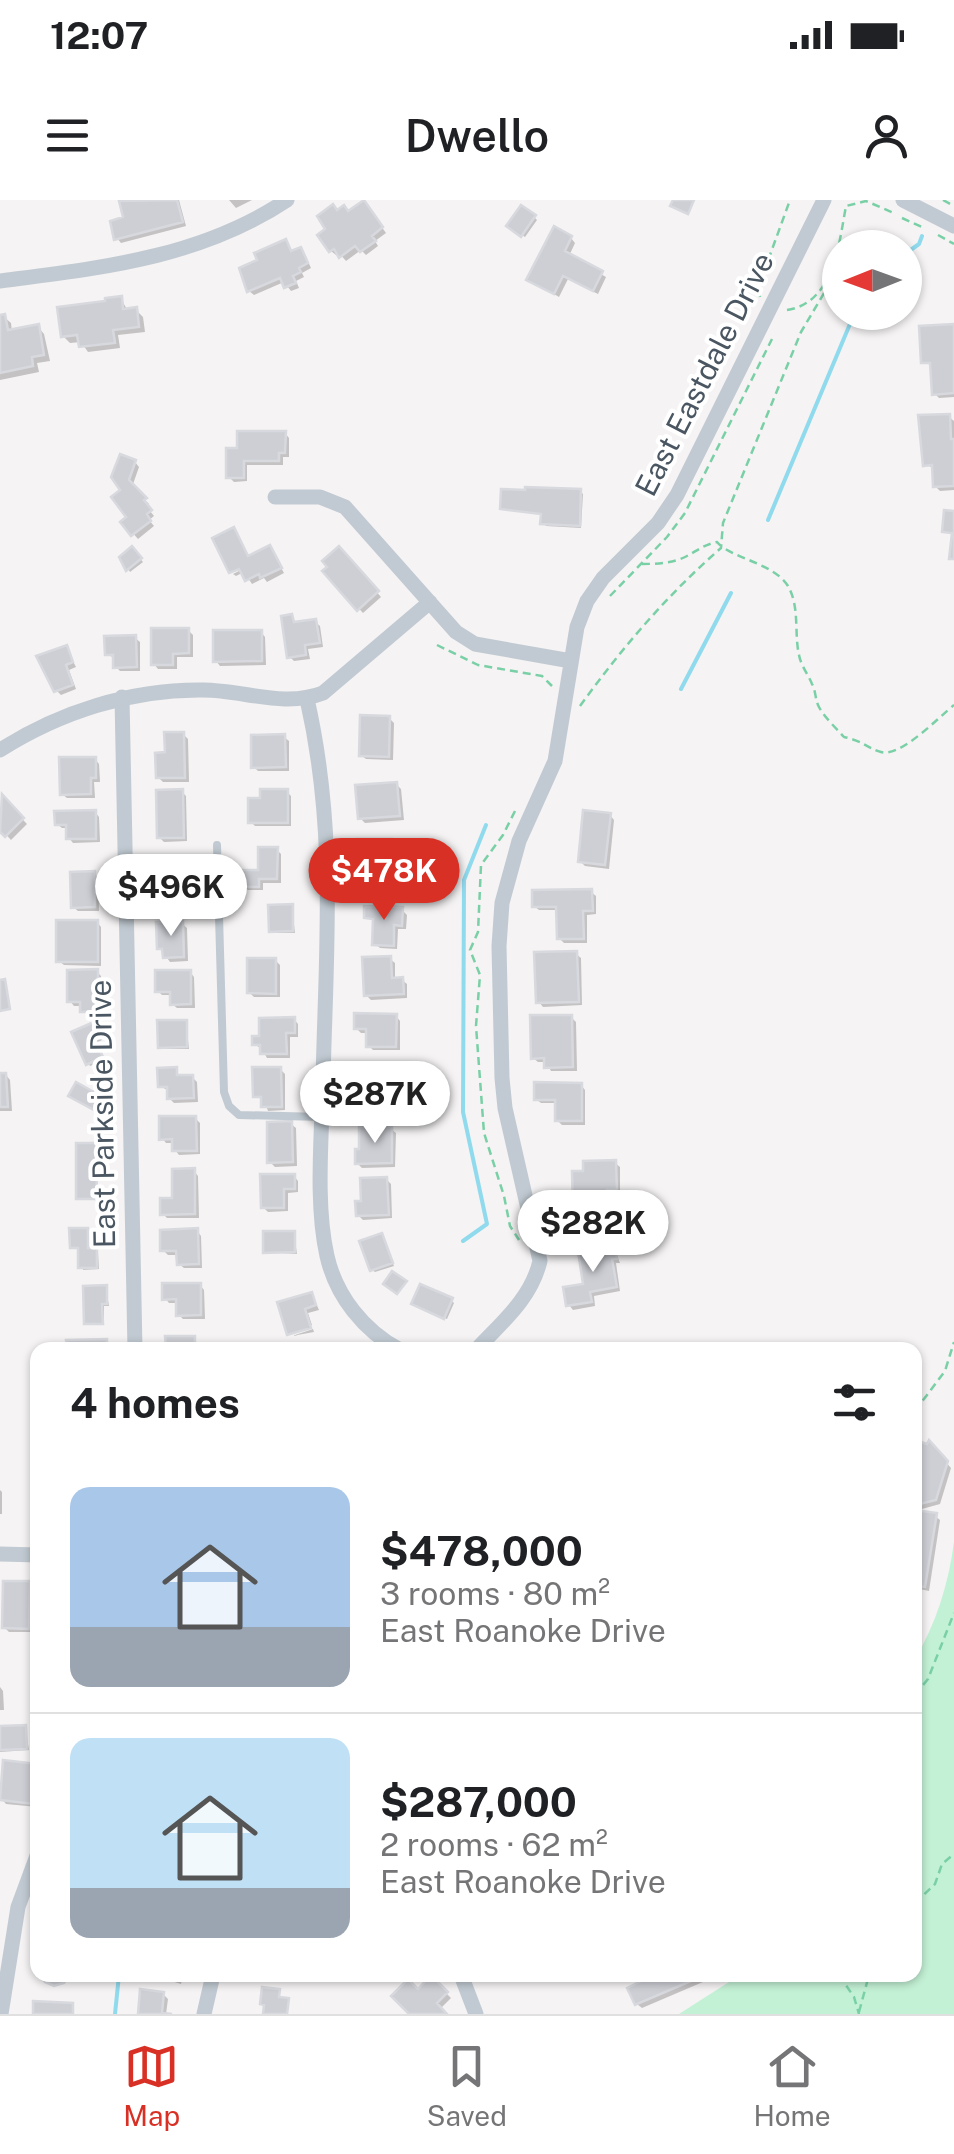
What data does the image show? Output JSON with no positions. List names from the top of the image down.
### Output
{
  "streets": {
    "street": ["East Eastdale Drive", "East Parkside Drive"]
  },
  "north": "left",
  "page": {
    "status": "12:07",
    "header": "Dwello",
    "price": [
      "$478K",
      "$496K",
      "$287K",
      "$282K"
    ],
    "heading": "4 homes",
    "list": [
      {
        "name": "$478,000",
        "note": "3 rooms · 80 m² · East Roanoke Drive"
      },
      {
        "name": "$287,000",
        "note": "2 rooms · 62 m² · East Roanoke Drive"
      }
    ],
    "tabs": ["Map", "Saved", "Home"]
  }
}
